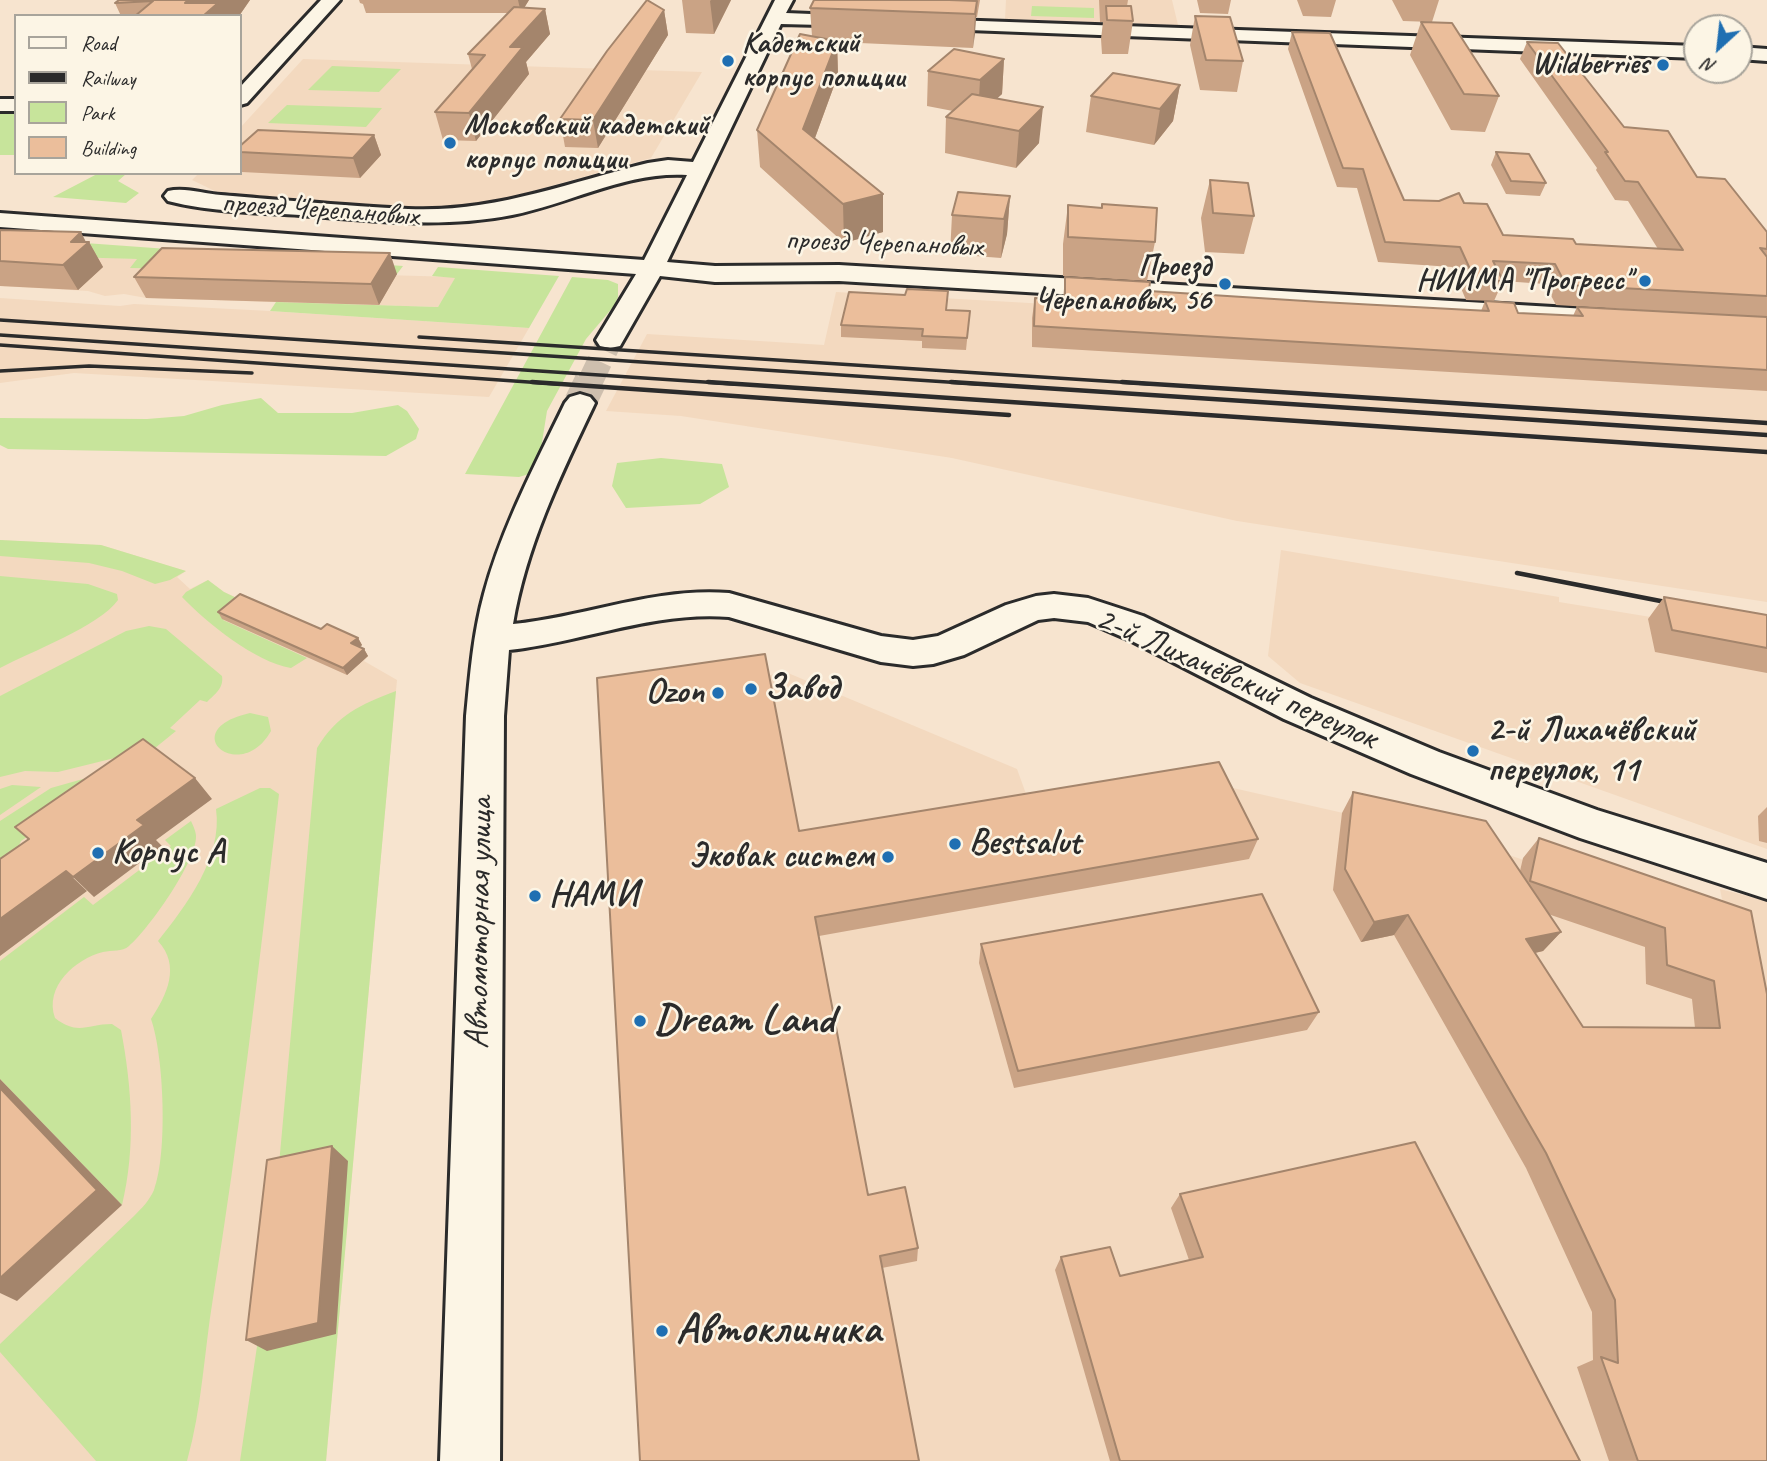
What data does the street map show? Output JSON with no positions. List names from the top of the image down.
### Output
{
  "streets": {
    "street": ["проезд Черепановых", "2-й Лихачёвский переулок", "Автомоторная улица"]
  },
  "crossings": [
    ["2-й Лихачёвский переулок", "Автомоторная улица"]
  ],
  "places": [
    "Кадетский корпус полиции",
    "Wildberries",
    "Московский кадетский корпус полиции",
    "НИИМА \"Прогресс\"",
    "Проезд Черепановых, 56",
    "Завод",
    "Ozon",
    "2-й Лихачёвский переулок, 11",
    "Bestsalut",
    "Корпус А",
    "Эковак систем",
    "НАМИ",
    "Dream Land",
    "Автоклиника"
  ],
  "legend": [
    "Road",
    "Railway",
    "Park",
    "Building"
  ],
  "north": "bottom left"
}
